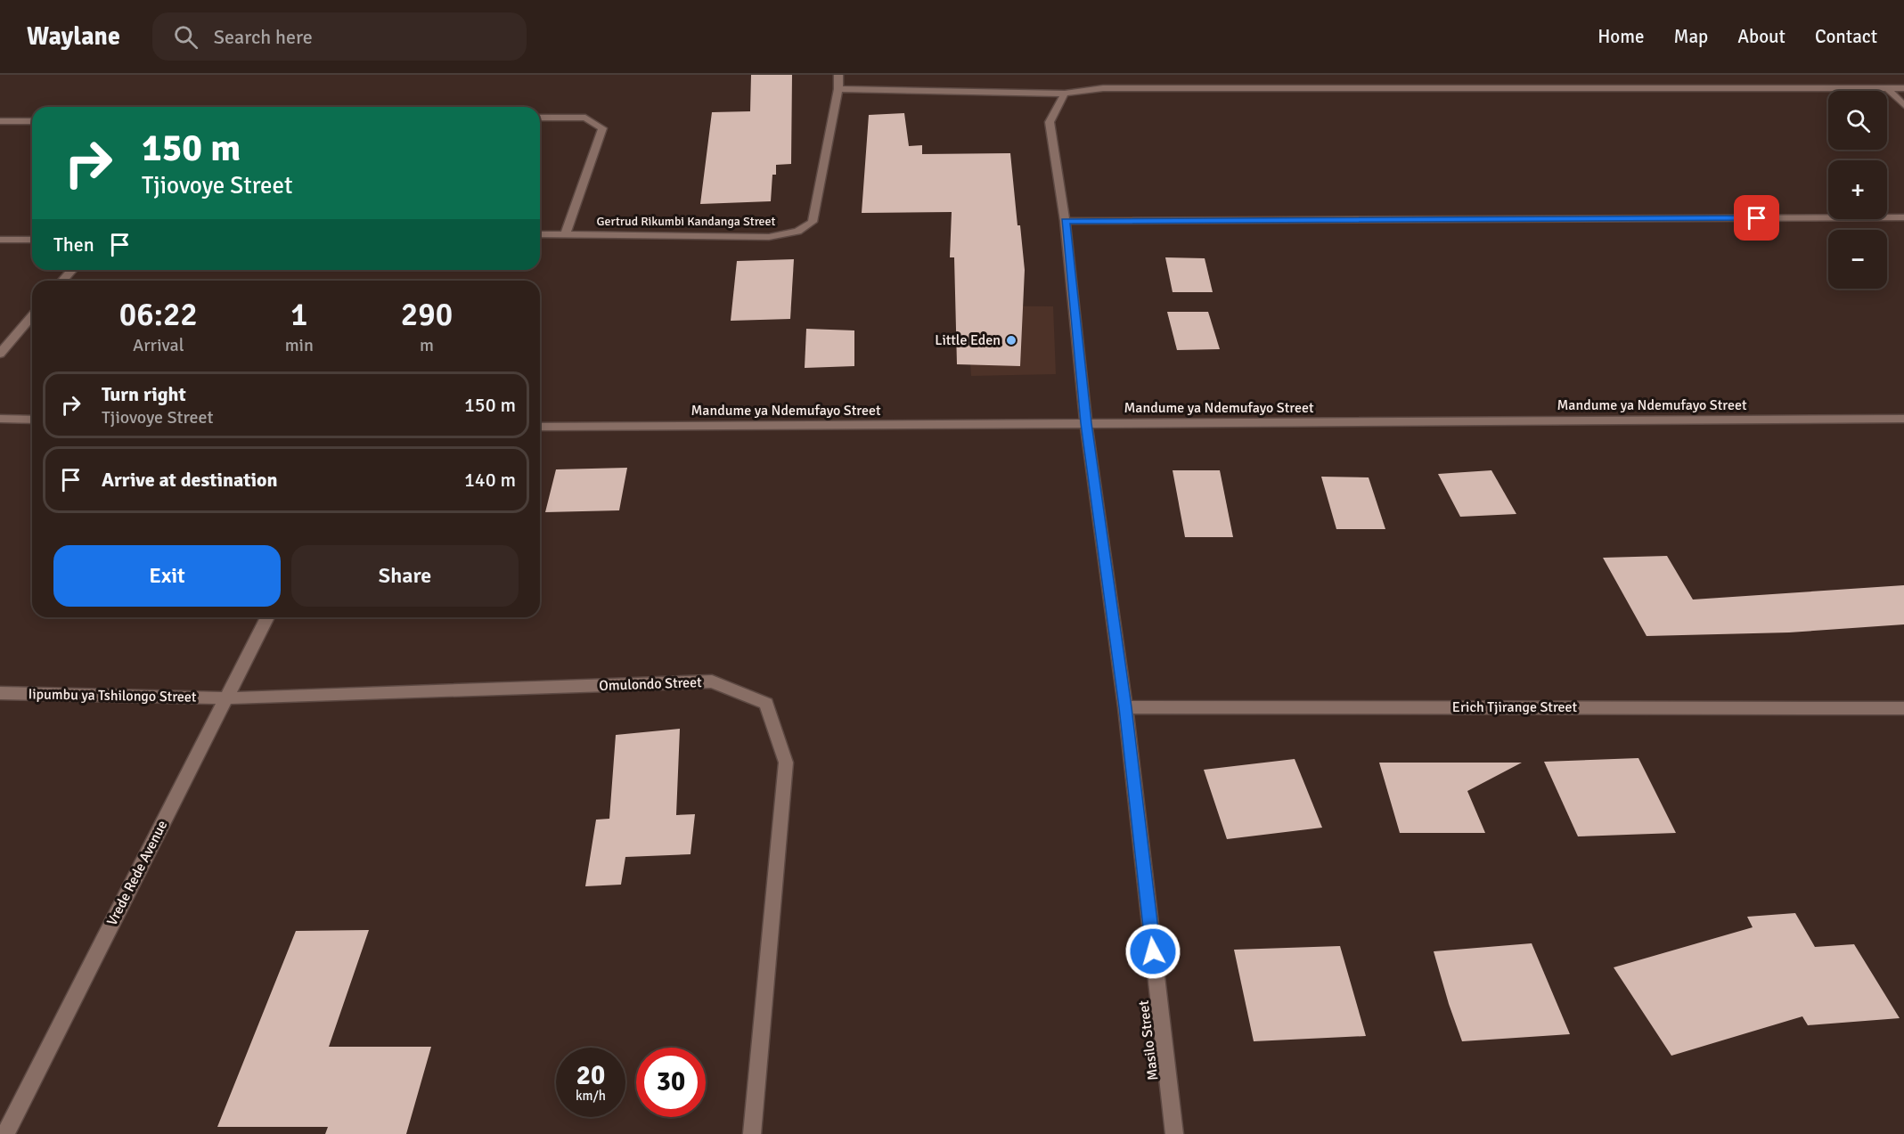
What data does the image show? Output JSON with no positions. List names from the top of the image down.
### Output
{
  "streets": {
    "street": [
      "Gertrud Rikumbi Kandanga Street",
      "Mandume ya Ndemufayo Street",
      "Omulondo Street",
      "Iipumbu ya Tshilongo Street",
      "Erich Tjirange Street",
      "Vrede Rede Avenue",
      "Masilo Street"
    ]
  },
  "crossings": [
    ["Mandume ya Ndemufayo Street", "Masilo Street"],
    ["Omulondo Street", "Iipumbu ya Tshilongo Street"],
    ["Omulondo Street", "Vrede Rede Avenue"],
    ["Iipumbu ya Tshilongo Street", "Vrede Rede Avenue"],
    ["Erich Tjirange Street", "Masilo Street"]
  ],
  "places": ["Little Eden"],
  "page": {
    "header": "Waylane",
    "search": "Search here",
    "nav": [
      "Home",
      "Map",
      "About",
      "Contact"
    ],
    "map_buttons": ["+", "−"],
    "turn": ["150 m", "Tjiovoye Street"],
    "then": "Then",
    "eta": [
      "06:22",
      "Arrival",
      "1",
      "min",
      "290",
      "m"
    ],
    "list": [
      {
        "name": "Turn right",
        "note": "Tjiovoye Street",
        "value": "150 m"
      },
      {
        "name": "Arrive at destination",
        "value": "140 m"
      }
    ],
    "buttons": ["Exit", "Share"],
    "speed": "20 km/h",
    "limit": "30"
  }
}
